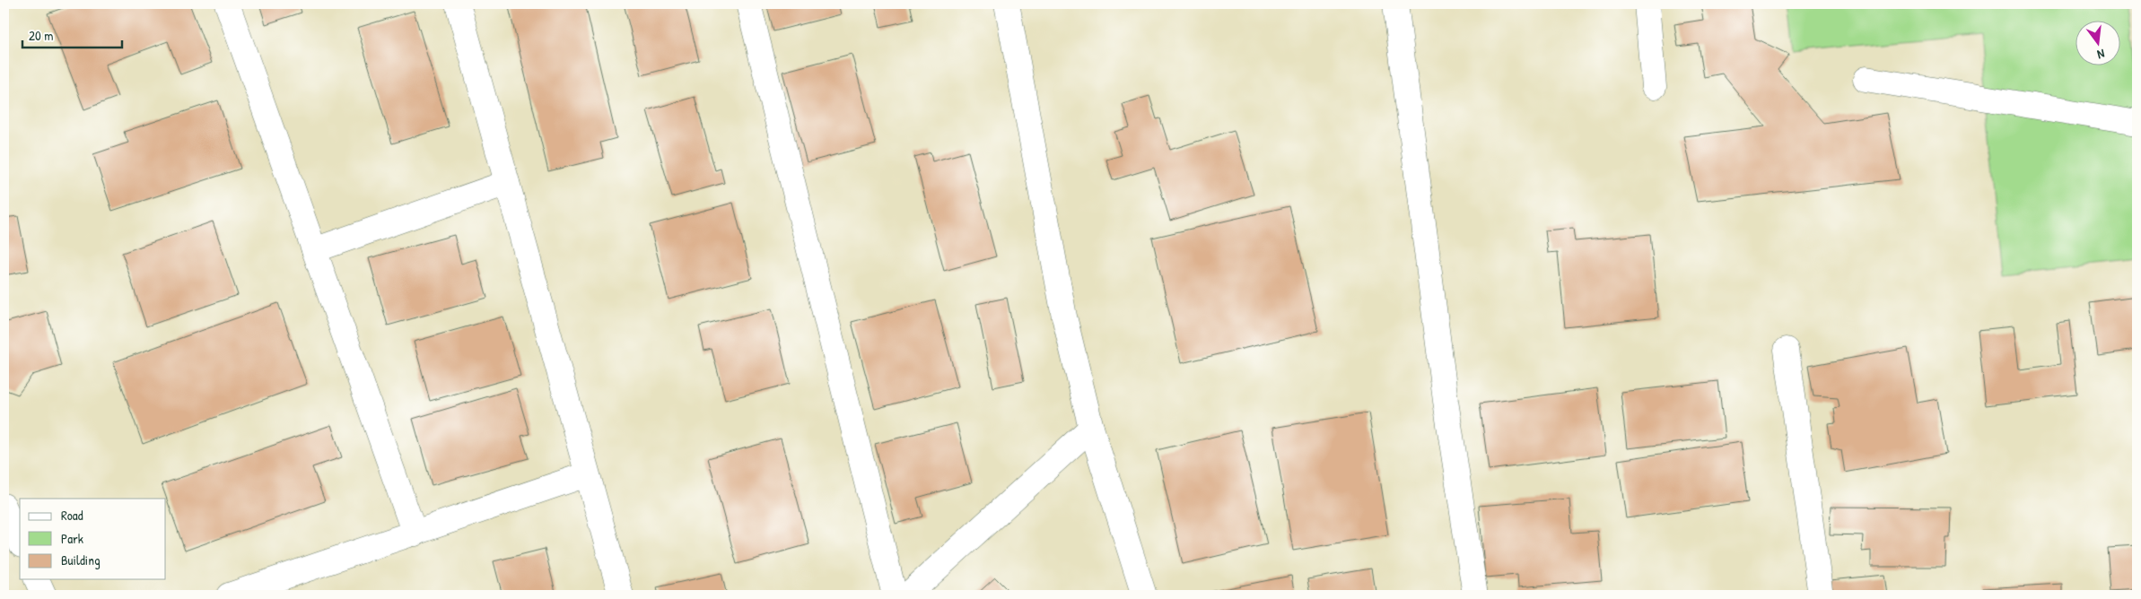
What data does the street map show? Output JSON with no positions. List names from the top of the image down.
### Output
{
  "legend": ["Road", "Park", "Building"],
  "scale_bar": "20 m",
  "north": "bottom"
}
